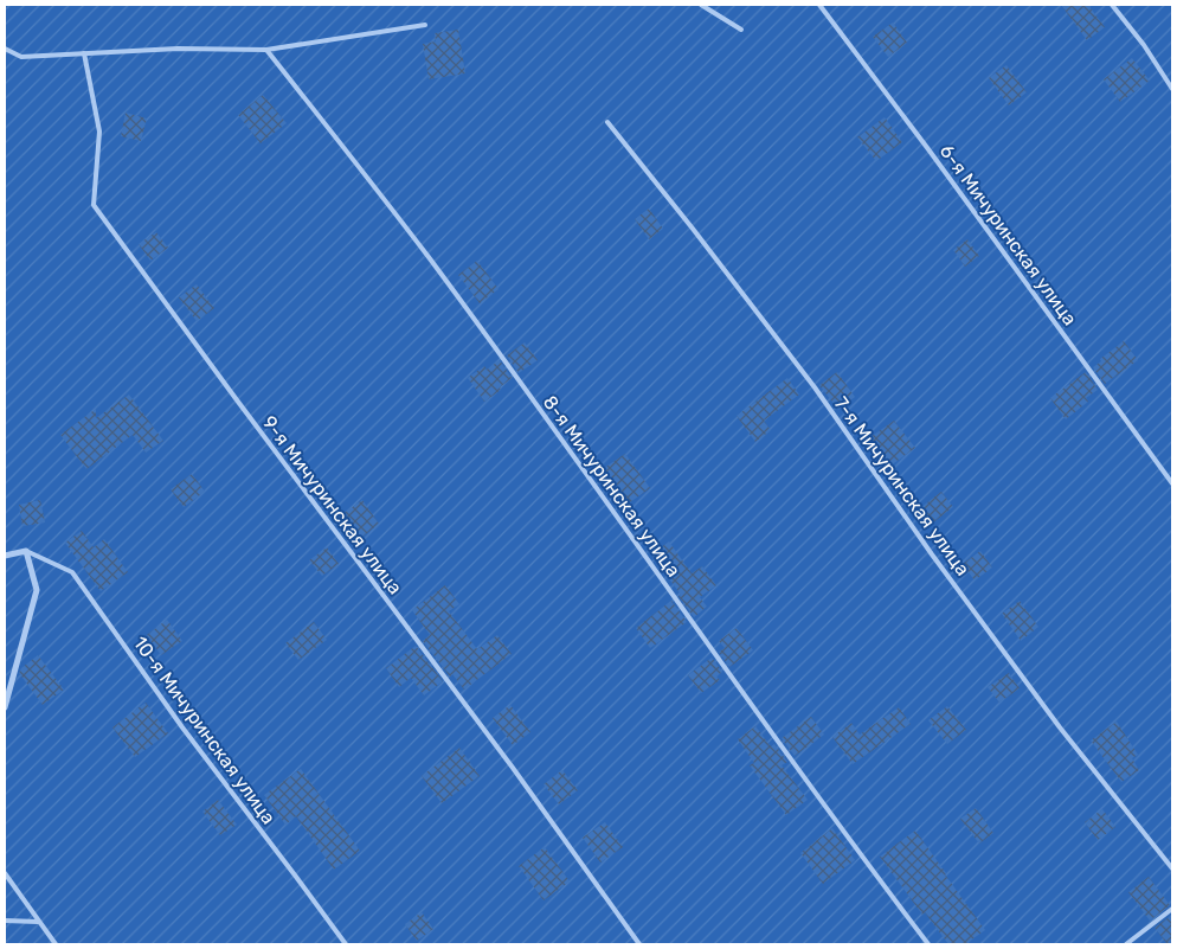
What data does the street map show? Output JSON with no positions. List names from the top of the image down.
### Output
{
  "streets": {
    "lane": [
      "6-я Мичуринская улица",
      "8-я Мичуринская улица",
      "7-я Мичуринская улица",
      "9-я Мичуринская улица",
      "10-я Мичуринская улица"
    ]
  }
}
